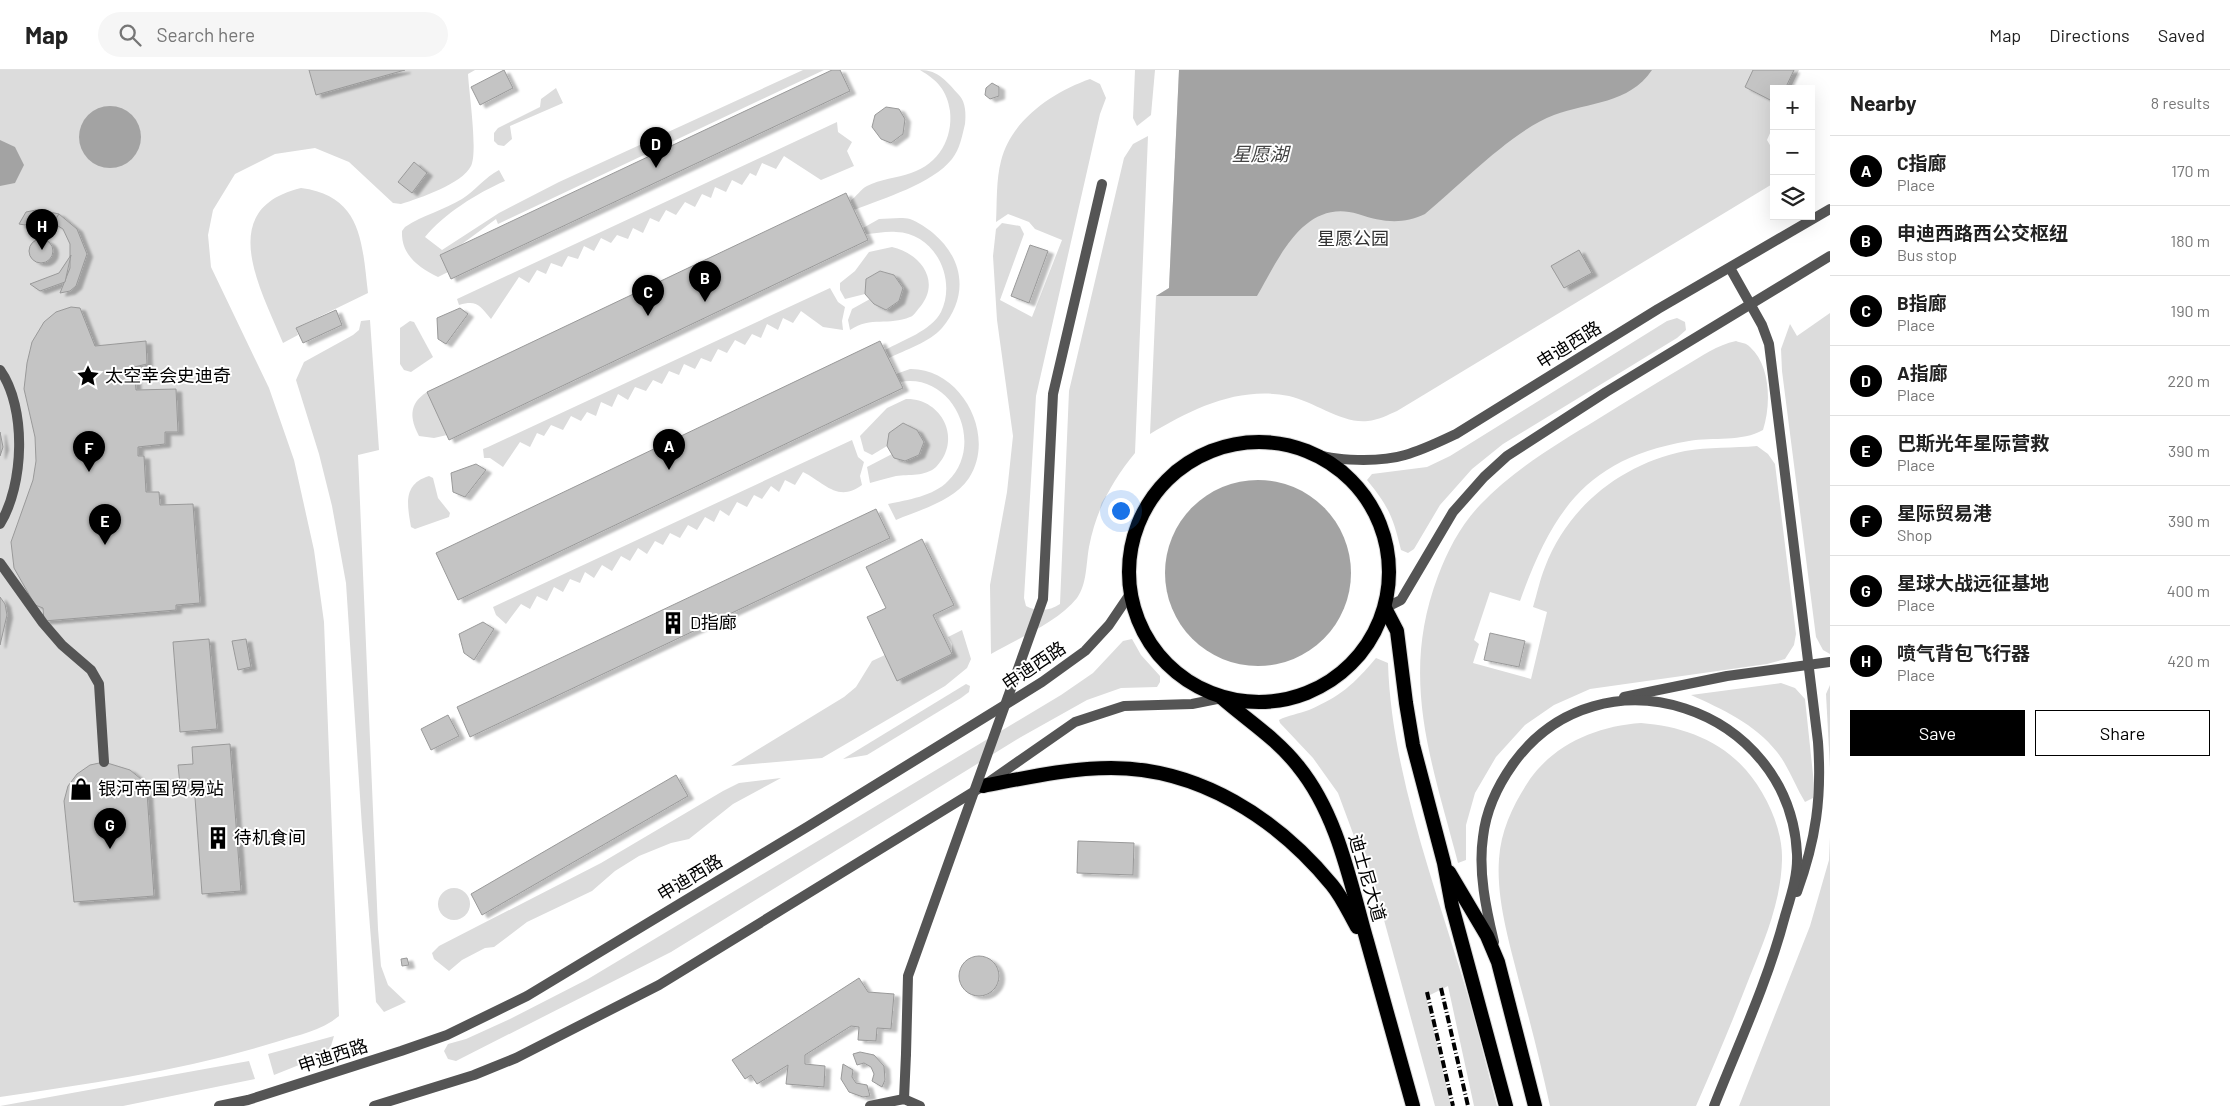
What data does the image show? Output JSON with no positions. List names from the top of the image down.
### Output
{
  "streets": {
    "highway": ["迪士尼大道"],
    "street": ["申迪西路"]
  },
  "water": ["星愿湖"],
  "parks": ["星愿公园"],
  "places": {
    "place": ["太空幸会史迪奇"],
    "building": ["D指廊", "待机食间"],
    "shop": ["银河帝国贸易站"]
  },
  "page": {
    "header": "Map",
    "search": "Search here",
    "nav": ["Map", "Directions", "Saved"],
    "heading": ["Nearby", "8 results"],
    "map_buttons": ["+", "−"],
    "pins": [
      "D",
      "H",
      "B",
      "C",
      "A",
      "F",
      "E",
      "G"
    ],
    "list": [
      {
        "mark": "A",
        "name": "C指廊",
        "note": "Place",
        "value": "170 m"
      },
      {
        "mark": "B",
        "name": "申迪西路西公交枢纽",
        "note": "Bus stop",
        "value": "180 m"
      },
      {
        "mark": "C",
        "name": "B指廊",
        "note": "Place",
        "value": "190 m"
      },
      {
        "mark": "D",
        "name": "A指廊",
        "note": "Place",
        "value": "220 m"
      },
      {
        "mark": "E",
        "name": "巴斯光年星际营救",
        "note": "Place",
        "value": "390 m"
      },
      {
        "mark": "F",
        "name": "星际贸易港",
        "note": "Shop",
        "value": "390 m"
      },
      {
        "mark": "G",
        "name": "星球大战远征基地",
        "note": "Place",
        "value": "400 m"
      },
      {
        "mark": "H",
        "name": "喷气背包飞行器",
        "note": "Place",
        "value": "420 m"
      }
    ],
    "buttons": ["Save", "Share"]
  }
}
